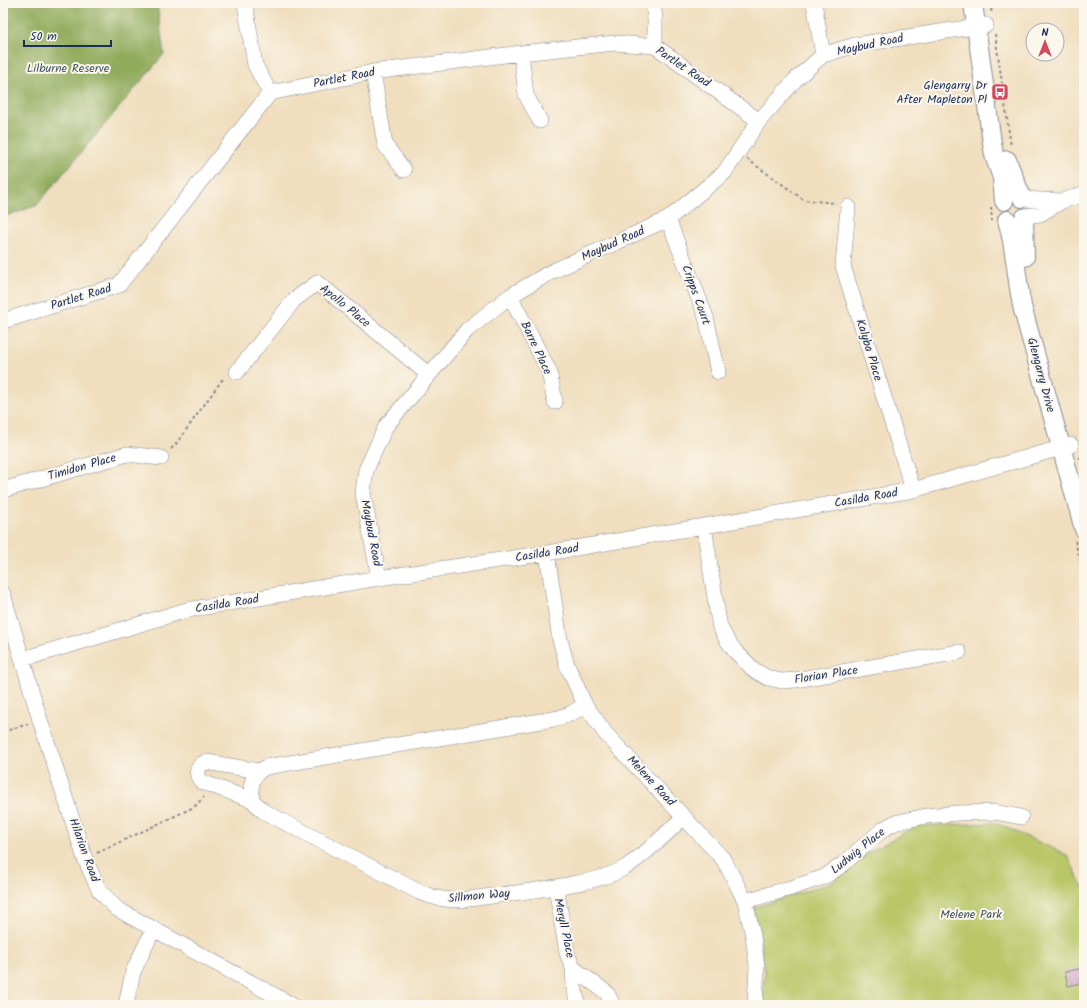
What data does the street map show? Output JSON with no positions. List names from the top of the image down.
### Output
{
  "streets": {
    "main road": ["Glengarry Drive"],
    "street": [
      "Maybud Road",
      "Partlet Road",
      "Cripps Court",
      "Apollo Place",
      "Barre Place",
      "Kalyba Place",
      "Timidon Place",
      "Casilda Road",
      "Florian Place",
      "Melene Road",
      "Hilarion Road",
      "Ludwig Place",
      "Sillmon Way",
      "Meryll Place"
    ]
  },
  "crossings": [
    ["Maybud Road", "Partlet Road"],
    ["Maybud Road", "Cripps Court"],
    ["Maybud Road", "Apollo Place"],
    ["Maybud Road", "Barre Place"],
    ["Maybud Road", "Glengarry Drive"],
    ["Maybud Road", "Casilda Road"],
    ["Kalyba Place", "Casilda Road"],
    ["Glengarry Drive", "Casilda Road"],
    ["Casilda Road", "Florian Place"],
    ["Casilda Road", "Melene Road"],
    ["Casilda Road", "Hilarion Road"],
    ["Melene Road", "Ludwig Place"],
    ["Melene Road", "Sillmon Way"],
    ["Sillmon Way", "Meryll Place"]
  ],
  "parks": ["Lilburne Reserve", "Melene Park"],
  "places": {
    "bus stop": ["Glengarry Dr After Mapleton Pl"]
  },
  "scale_bar": "50 m",
  "north": "top"
}
